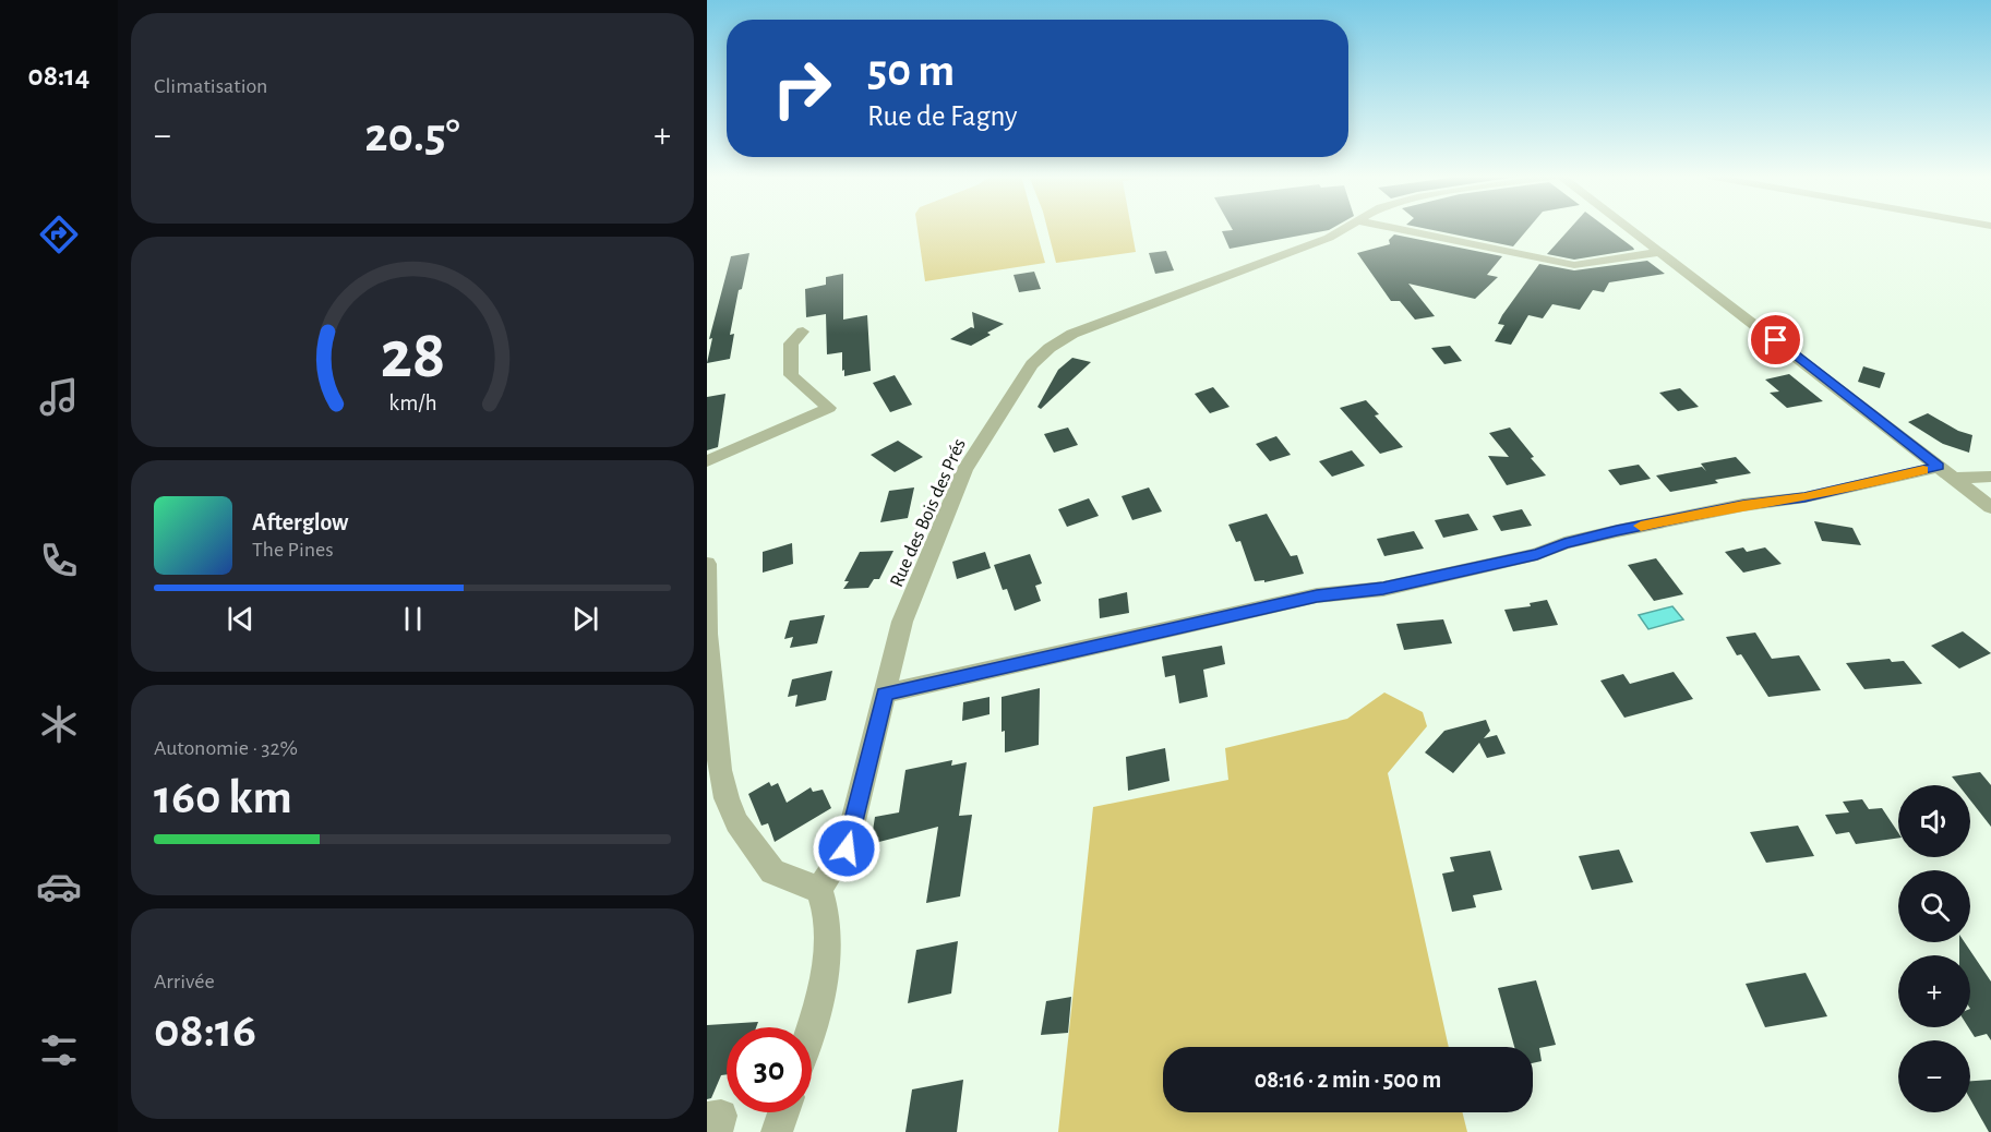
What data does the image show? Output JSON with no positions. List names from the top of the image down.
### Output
{
  "streets": {
    "street": ["Rue des Bois des Prés"]
  },
  "page": {
    "tabs": "08:14",
    "tile": [
      "Climatisation",
      ["Autonomie · 32%", "160 km"],
      ["Arrivée", "08:16"]
    ],
    "turn": ["50 m", "Rue de Fagny"],
    "heat": ["−", "20.5°", "+"],
    "song": ["Afterglow", "The Pines"],
    "map_buttons": ["+", "−"],
    "limit": "30",
    "trip": "08:16 · 2 min · 500 m",
    "gauge": ["28", "km/h"]
  }
}
